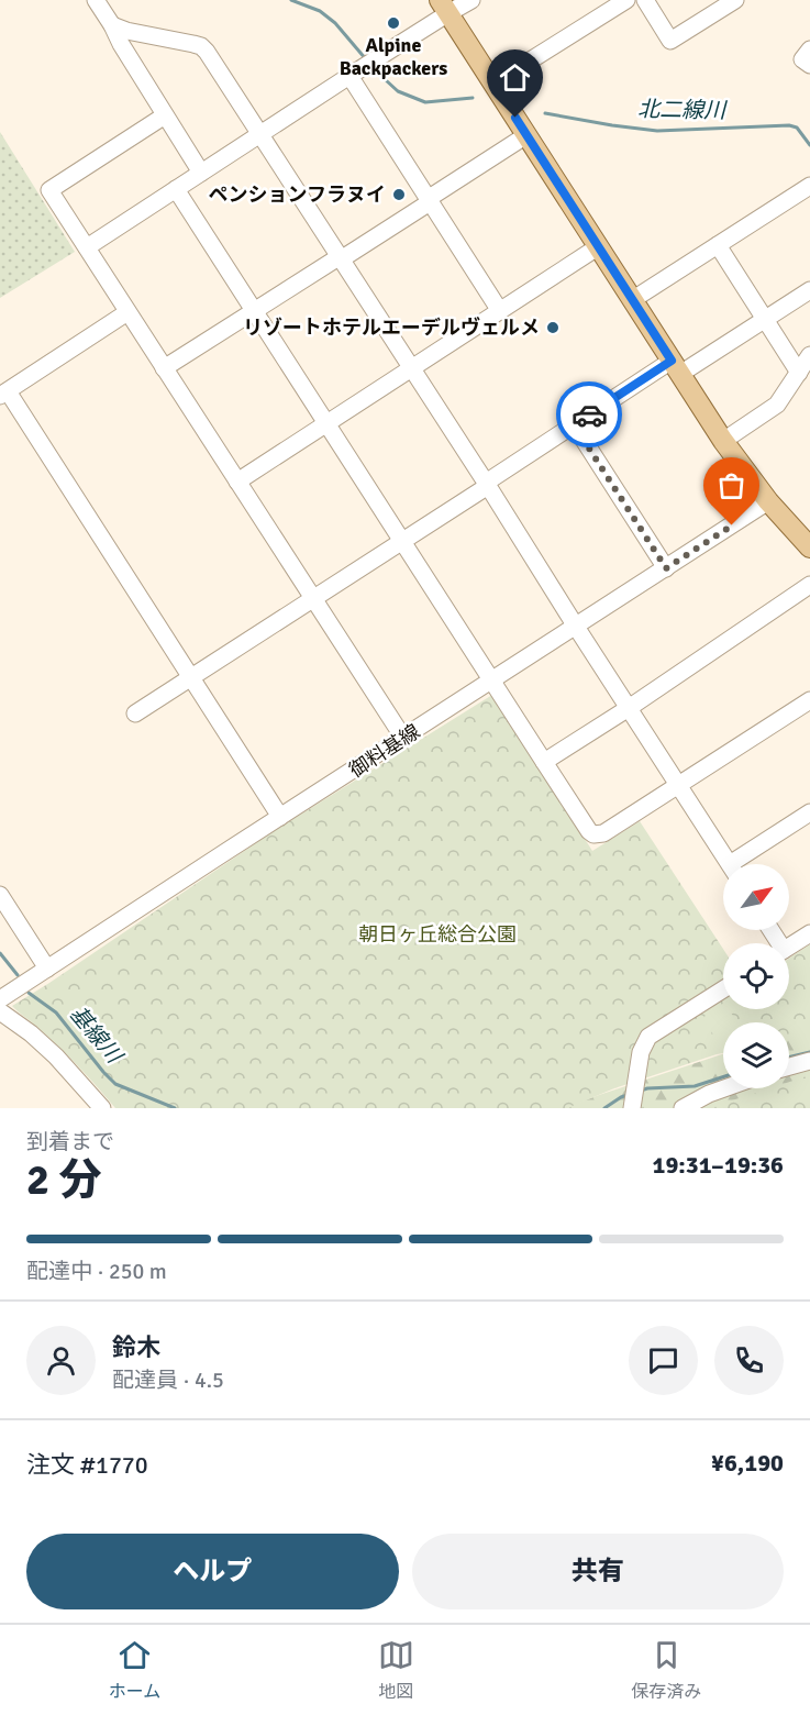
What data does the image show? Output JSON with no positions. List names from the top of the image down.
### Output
{
  "streets": {
    "street": ["御料基線"]
  },
  "water": ["北二線川", "基線川"],
  "parks": ["朝日ヶ丘総合公園"],
  "places": ["Alpine Backpackers", "ペンションフラヌイ", "リゾートホテルエーデルヴェルメ"],
  "north": "top right",
  "page": {
    "heading": ["2 分", "到着まで", "19:31–19:36"],
    "panel": [
      "鈴木",
      "配達員 · 4.5",
      "注文 #1770",
      "¥6,190"
    ],
    "bar": "配達中 · 250 m",
    "buttons": ["ヘルプ", "共有"],
    "tabs": ["ホーム", "地図", "保存済み"]
  }
}
